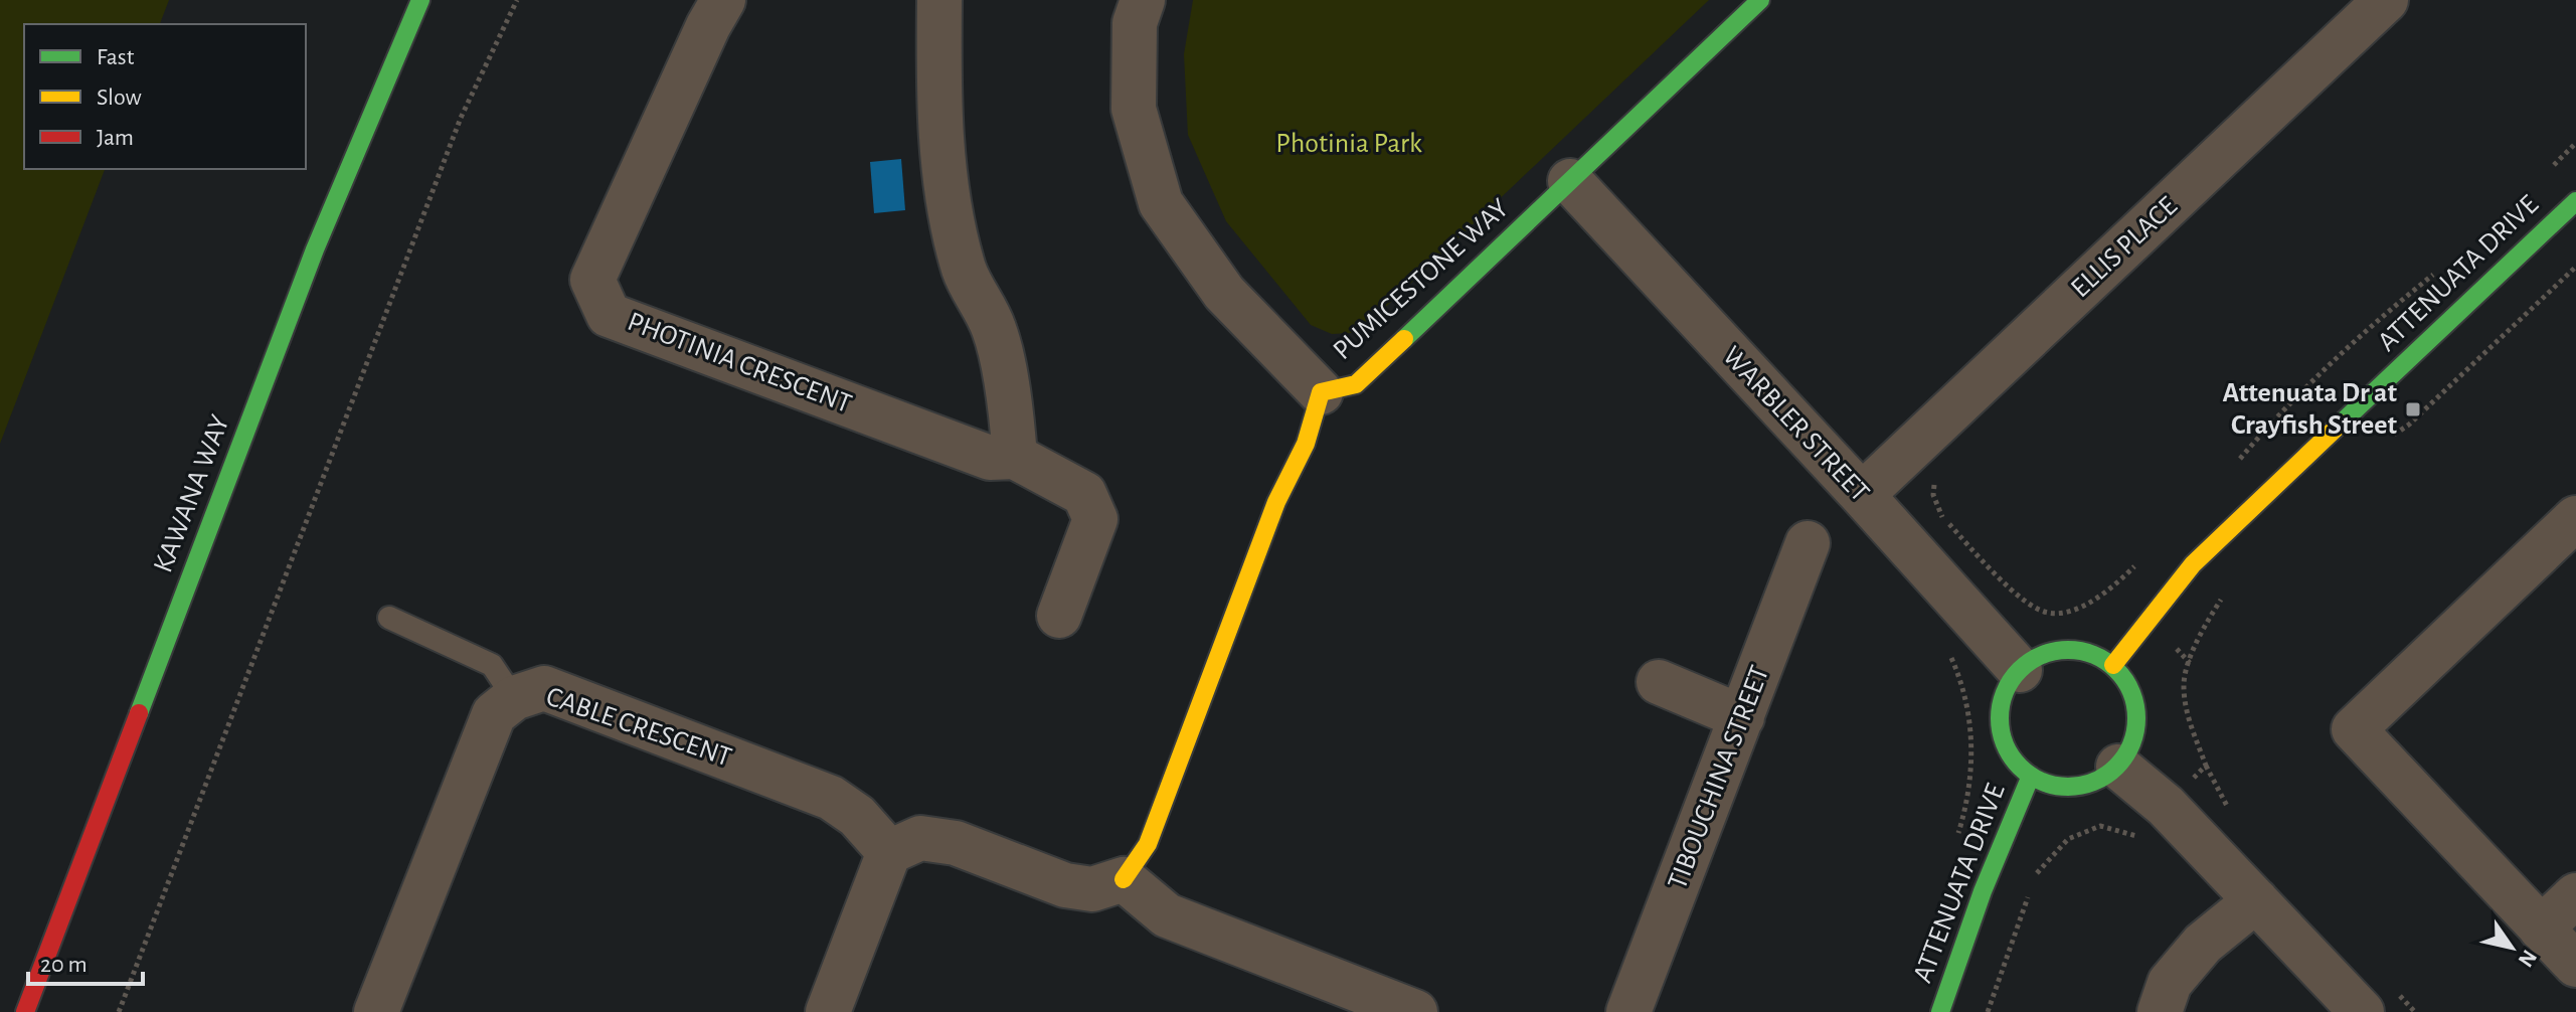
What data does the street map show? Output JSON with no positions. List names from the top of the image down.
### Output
{
  "streets": {
    "street": [
      "ELLIS PLACE",
      "ATTENUATA DRIVE",
      "PUMICESTONE WAY",
      "PHOTINIA CRESCENT",
      "WARBLER STREET",
      "KAWANA WAY",
      "CABLE CRESCENT",
      "TIBOUCHINA STREET"
    ]
  },
  "crossings": [
    ["ELLIS PLACE", "WARBLER STREET"],
    ["ATTENUATA DRIVE", "WARBLER STREET"],
    ["PUMICESTONE WAY", "WARBLER STREET"]
  ],
  "parks": ["Photinia Park"],
  "places": {
    "transit": ["Attenuata Dr at Crayfish Street"]
  },
  "legend": ["Fast", "Slow", "Jam"],
  "scale_bar": "20 m",
  "north": "bottom right"
}
